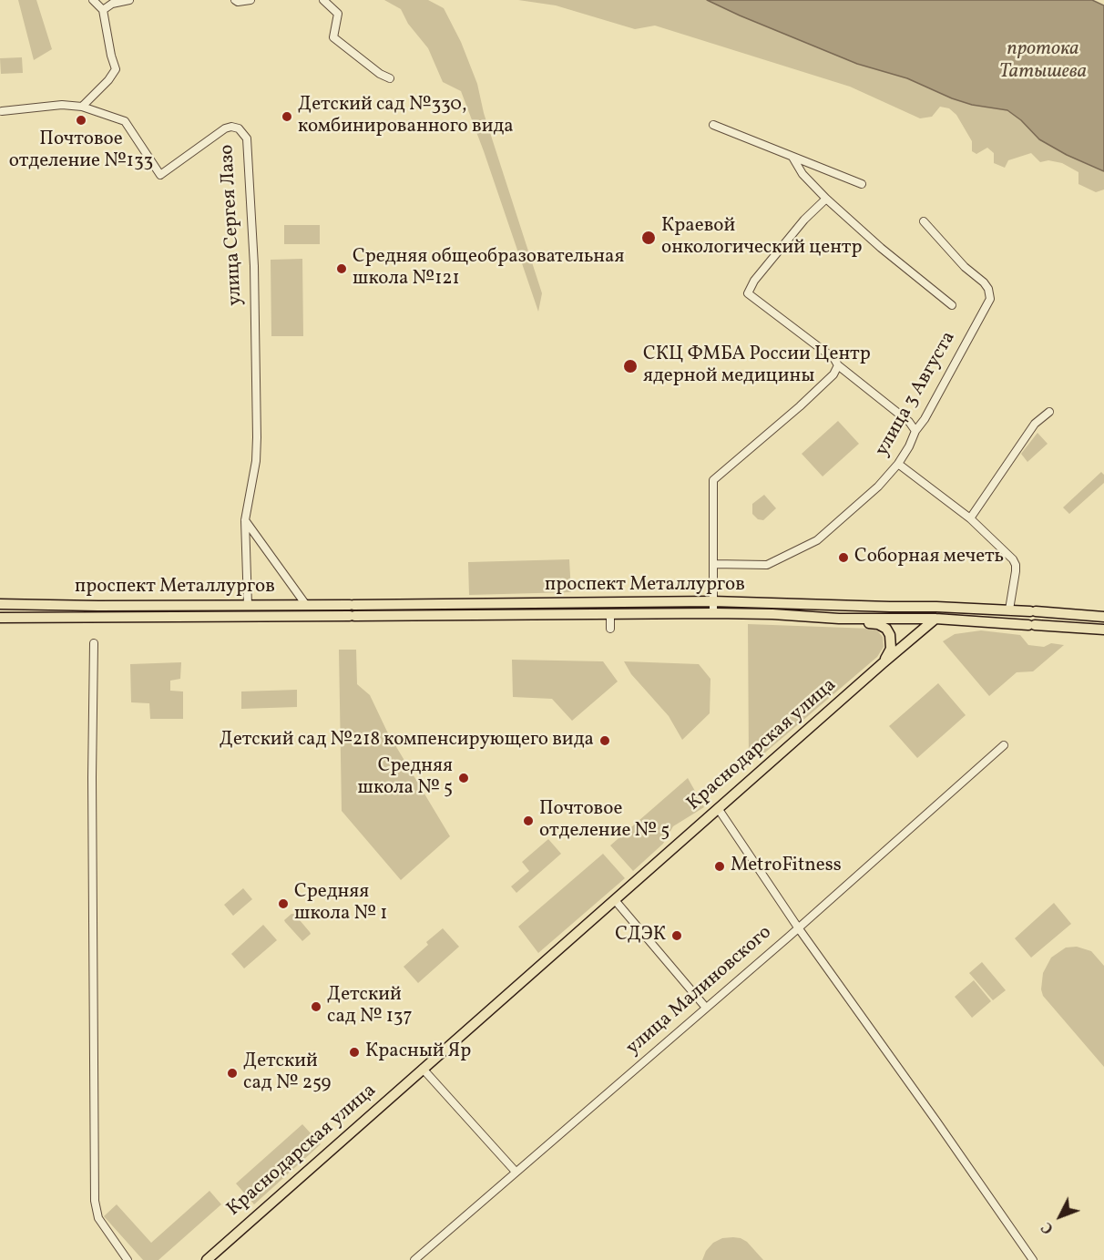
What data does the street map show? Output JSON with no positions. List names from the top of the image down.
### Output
{
  "streets": {
    "main road": ["проспект Металлургов", "Краснодарская улица"],
    "street": ["улица Сергея Лазо", "улица 3 Августа", "улица Малиновского"]
  },
  "crossings": [
    ["улица Сергея Лазо", "проспект Металлургов"],
    ["проспект Металлургов", "Краснодарская улица"]
  ],
  "water": ["протока Татышева"],
  "places": [
    "Детский сад №330, комбинированного вида",
    "Почтовое отделение №133",
    "Краевой онкологический центр",
    "Средняя общеобразовательная школа №121",
    "СКЦ ФМБА России Центр ядерной медицины",
    "Соборная мечеть",
    "Детский сад №218 компенсирующего вида",
    "Средняя школа № 5",
    "Почтовое отделение № 5",
    "MetroFitness",
    "Средняя школа № 1",
    "СДЭК",
    "Детский сад № 137",
    "Красный Яр",
    "Детский сад № 259"
  ],
  "north": "bottom left"
}
